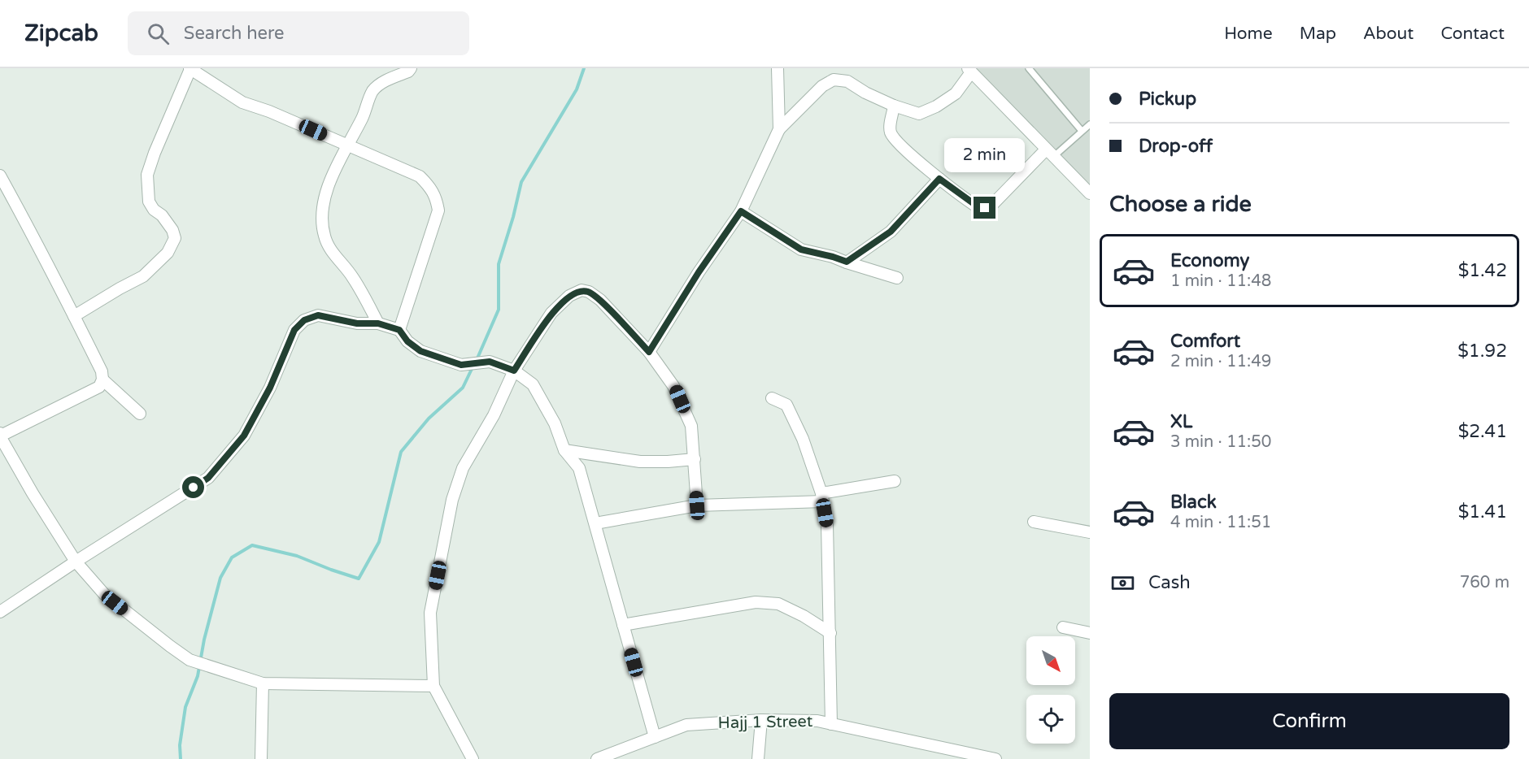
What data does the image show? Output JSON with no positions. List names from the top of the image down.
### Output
{
  "streets": {
    "street": ["Hajj 1 Street"]
  },
  "north": "bottom right",
  "page": {
    "header": "Zipcab",
    "search": "Search here",
    "nav": [
      "Home",
      "Map",
      "About",
      "Contact"
    ],
    "banner": ["Pickup", "Drop-off"],
    "bubble": "2 min",
    "heading": "Choose a ride",
    "list": [
      {
        "name": "Economy",
        "note": "1 min · 11:48",
        "value": "$1.42"
      },
      {
        "name": "Comfort",
        "note": "2 min · 11:49",
        "value": "$1.92"
      },
      {
        "name": "XL",
        "note": "3 min · 11:50",
        "value": "$2.41"
      },
      {
        "name": "Black",
        "note": "4 min · 11:51",
        "value": "$1.41"
      }
    ],
    "pay": ["Cash", "760 m"],
    "buttons": "Confirm"
  }
}
